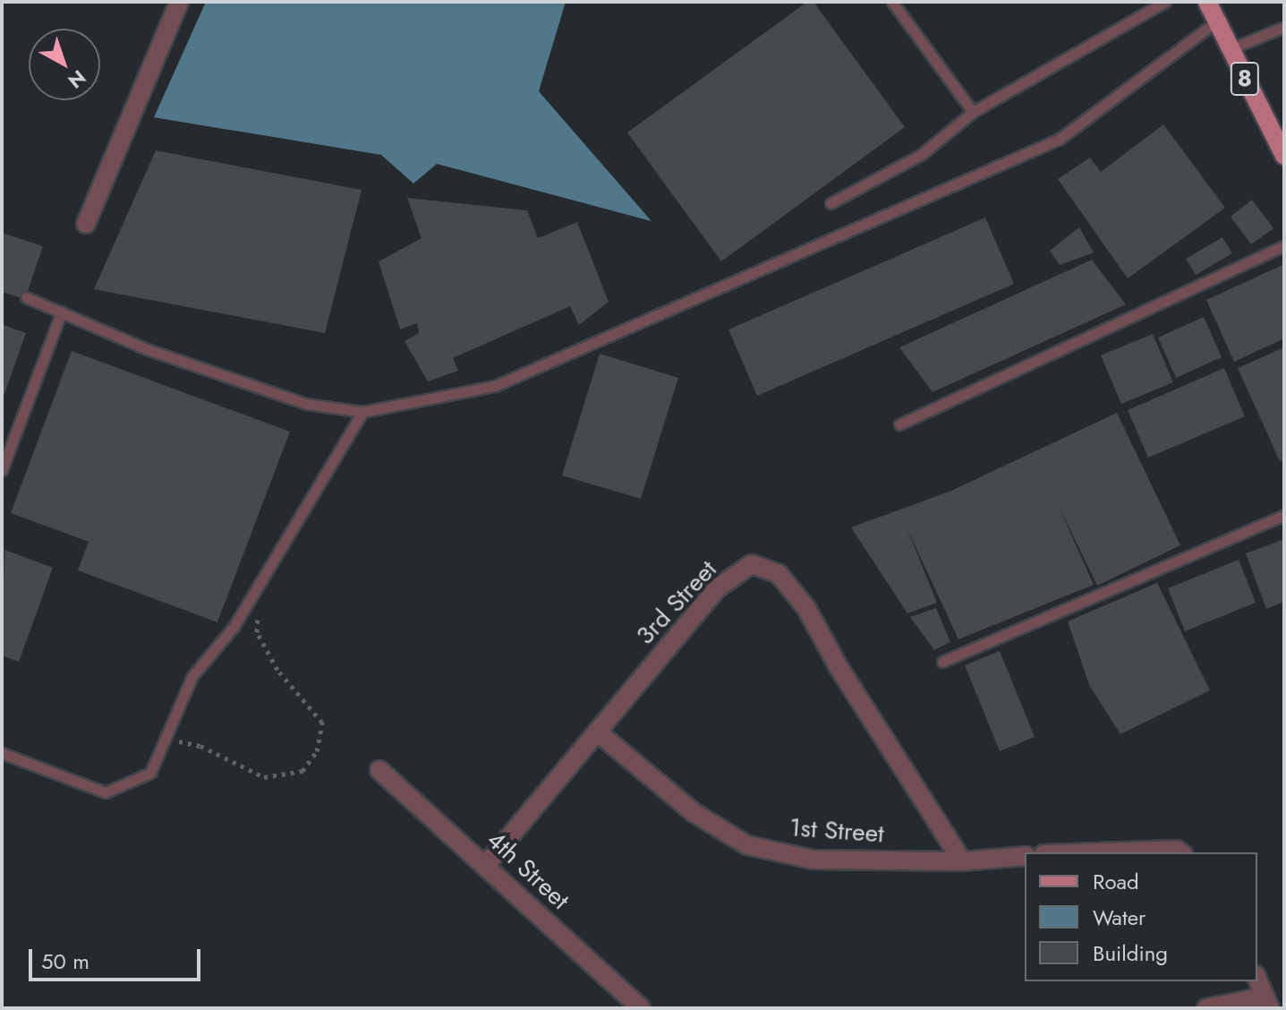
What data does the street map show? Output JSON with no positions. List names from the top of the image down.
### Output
{
  "streets": {
    "main road": ["8"],
    "street": ["3rd Street", "1st Street", "4th Street"]
  },
  "crossings": [
    ["3rd Street", "1st Street"],
    ["3rd Street", "4th Street"]
  ],
  "legend": ["Road", "Water", "Building"],
  "scale_bar": "50 m",
  "north": "bottom right"
}
